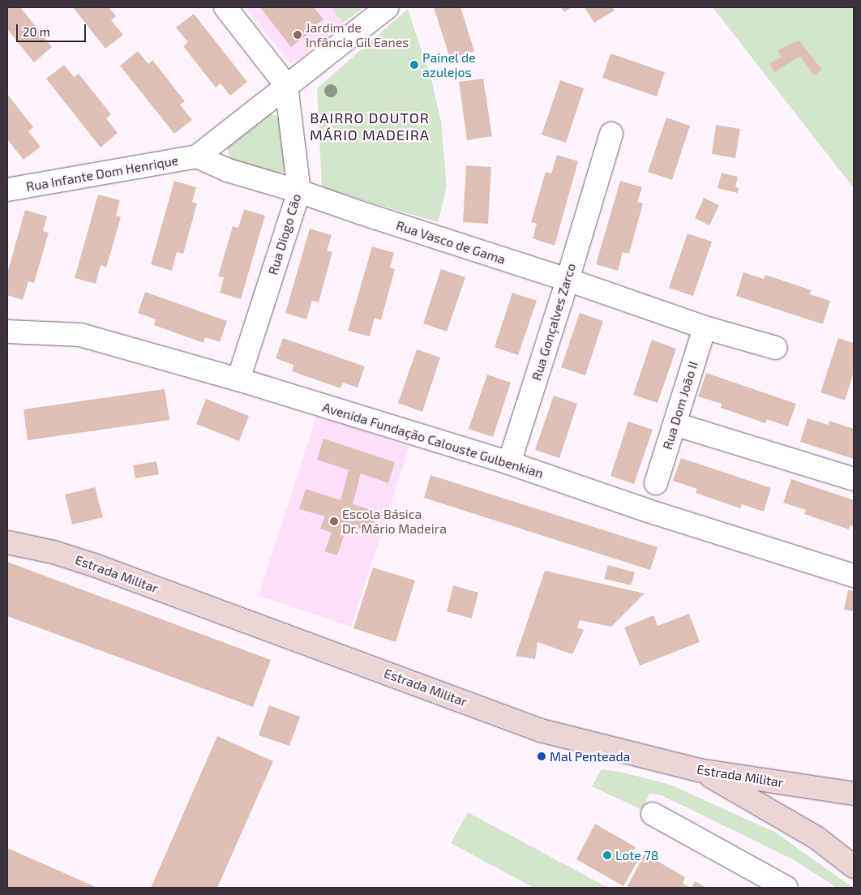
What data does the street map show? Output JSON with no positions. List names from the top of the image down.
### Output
{
  "streets": {
    "street": [
      "Rua Infante Dom Henrique",
      "Rua Diogo Cão",
      "Rua Vasco de Gama",
      "Rua Gonçalves Zarco",
      "Rua Dom João II",
      "Avenida Fundação Calouste Gulbenkian",
      "Estrada Militar"
    ]
  },
  "crossings": [
    ["Rua Infante Dom Henrique", "Rua Vasco de Gama"],
    ["Rua Diogo Cão", "Rua Vasco de Gama"],
    ["Rua Diogo Cão", "Avenida Fundação Calouste Gulbenkian"],
    ["Rua Vasco de Gama", "Rua Gonçalves Zarco"],
    ["Rua Vasco de Gama", "Rua Dom João II"],
    ["Rua Gonçalves Zarco", "Avenida Fundação Calouste Gulbenkian"]
  ],
  "districts": ["BAIRRO DOUTOR MÁRIO MADEIRA"],
  "places": [
    "Jardim de Infância Gil Eanes",
    "Painel de azulejos",
    "Escola Básica Dr. Mário Madeira",
    "Mal Penteada",
    "Lote 78"
  ],
  "scale_bar": "20 m"
}
